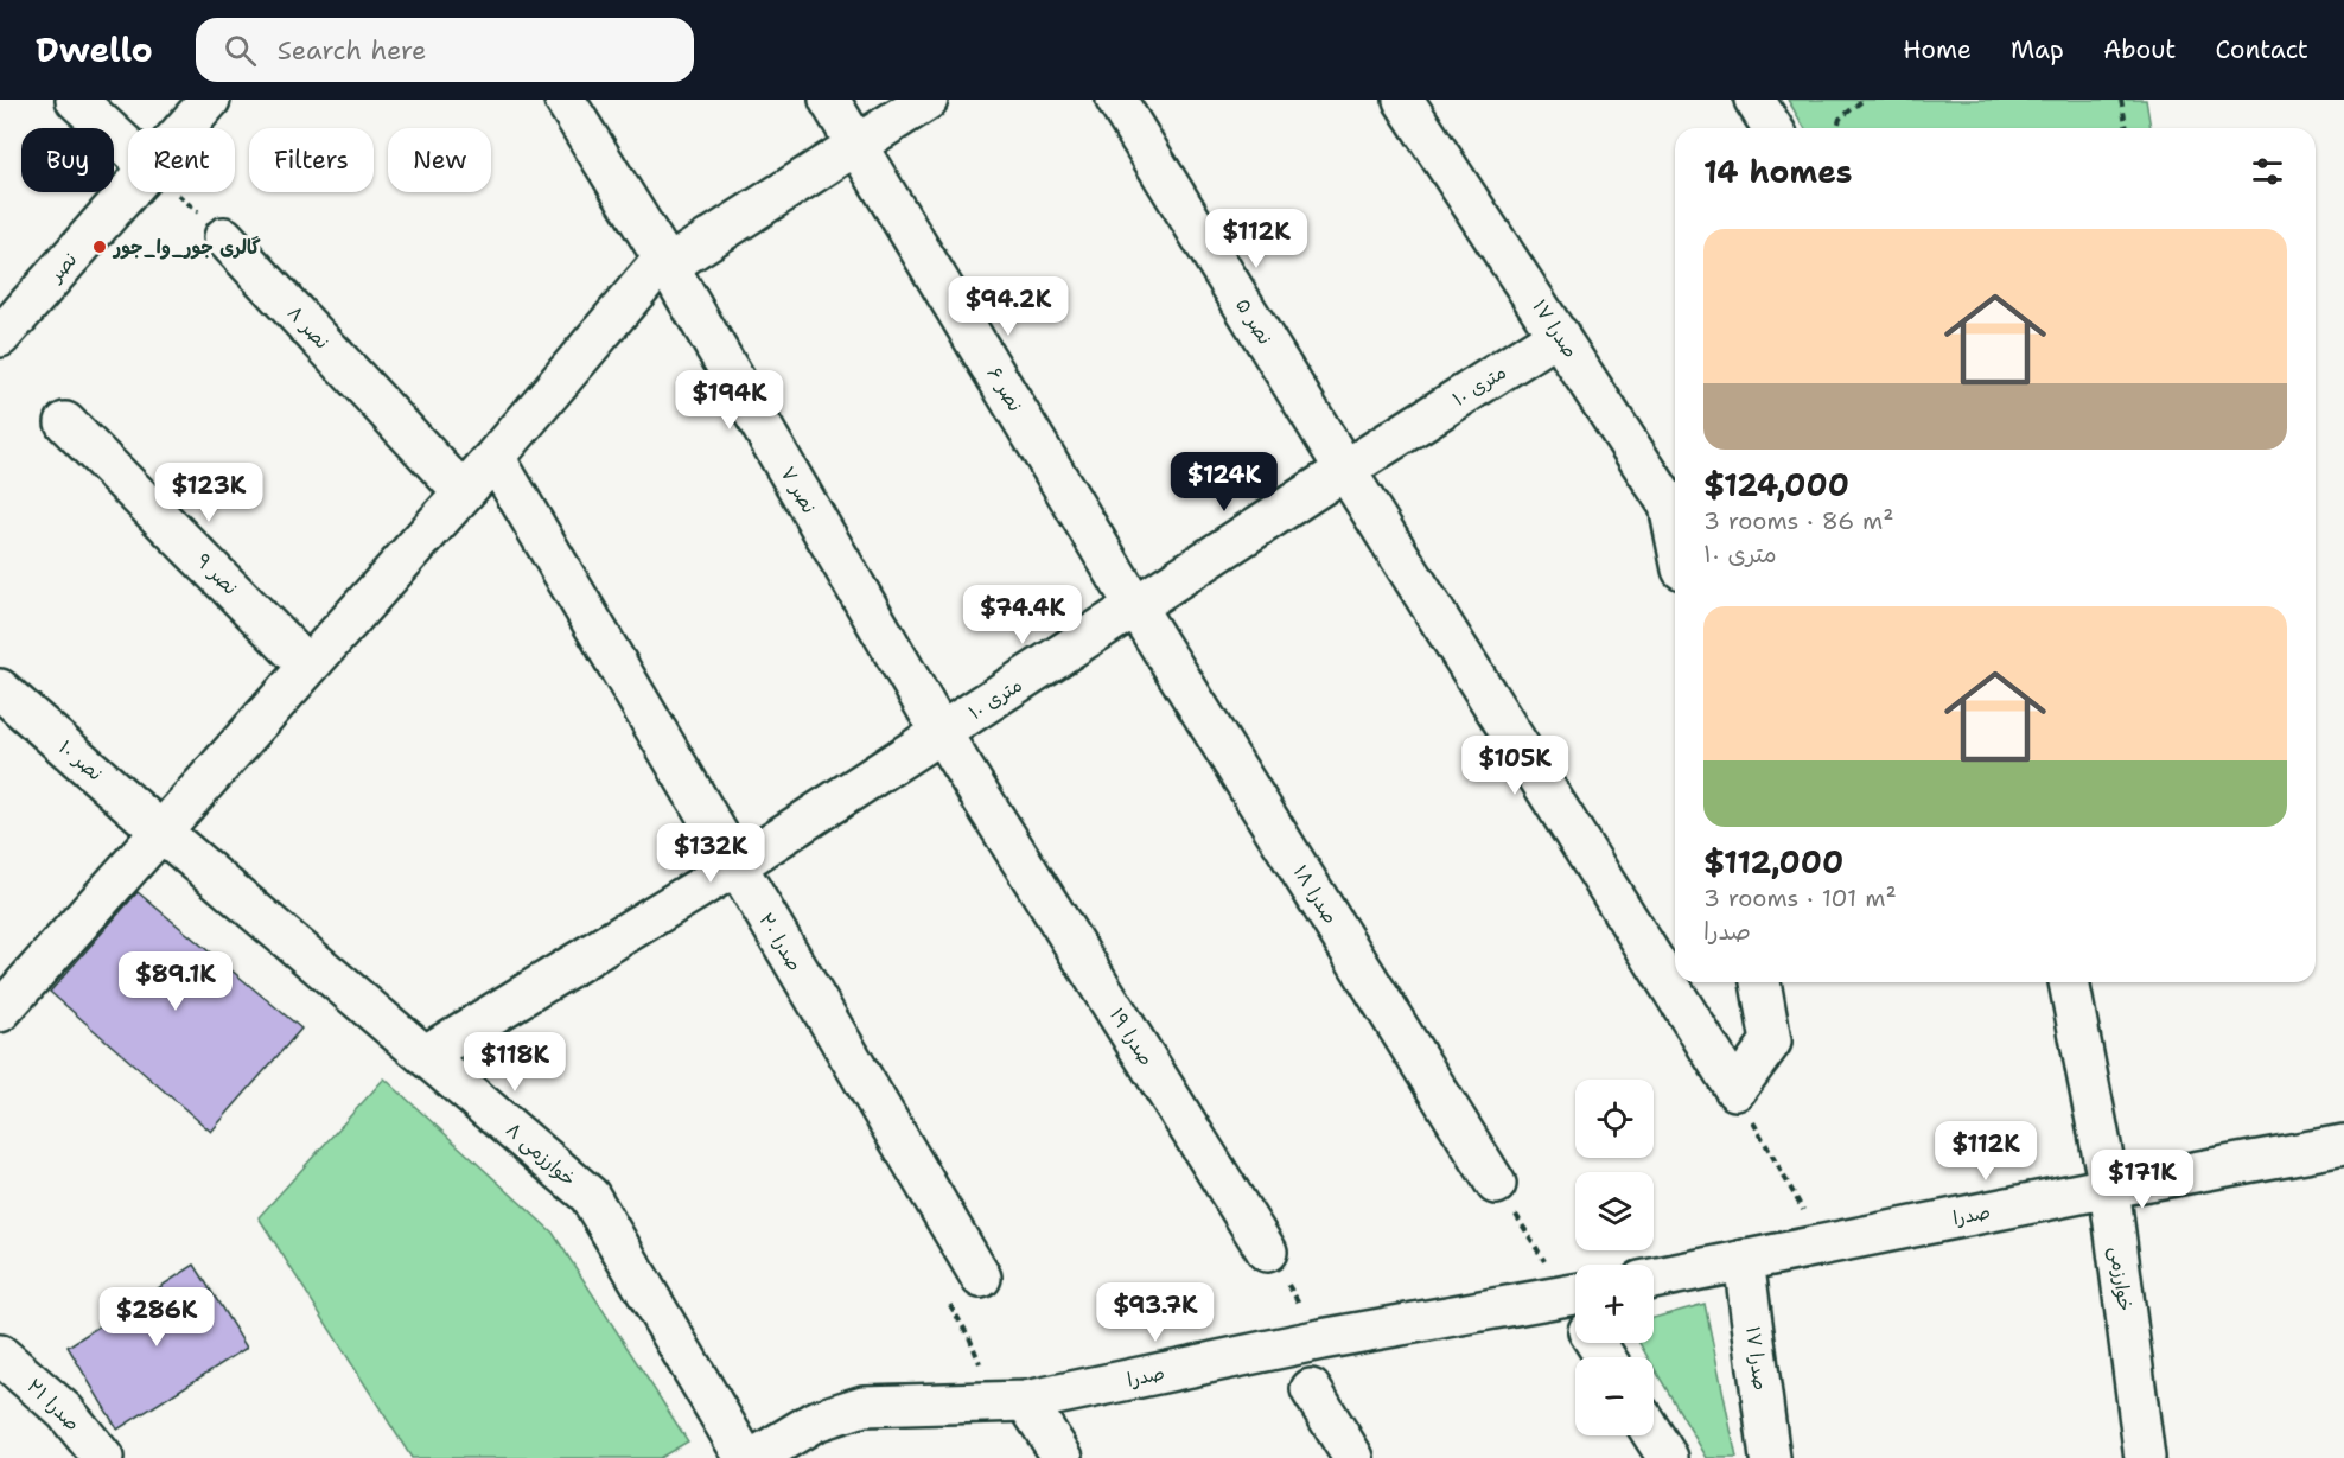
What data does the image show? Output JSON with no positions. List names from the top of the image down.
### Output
{
  "streets": {
    "street": [
      "نصر",
      "نصر ۵",
      "نصر ۸",
      "صدرا ۱۷",
      "۱۰ متری",
      "نصر ۶",
      "نصر ۷",
      "نصر ۹",
      "نصر ۱۰",
      "صدرا ۱۸",
      "صدرا ۲۰",
      "صدرا ۱۹",
      "خوارزمی ۸",
      "صدرا",
      "خوارزمی",
      "صدرا ۲۱"
    ]
  },
  "crossings": [
    ["نصر ۵", "۱۰ متری"],
    ["صدرا ۱۷", "۱۰ متری"],
    ["صدرا ۱۷", "صدرا"],
    ["۱۰ متری", "نصر ۶"],
    ["۱۰ متری", "نصر ۷"],
    ["۱۰ متری", "صدرا ۱۸"],
    ["۱۰ متری", "صدرا ۲۰"],
    ["۱۰ متری", "صدرا ۱۹"],
    ["۱۰ متری", "خوارزمی ۸"],
    ["نصر ۶", "صدرا ۱۸"],
    ["نصر ۷", "صدرا ۱۹"],
    ["نصر ۱۰", "خوارزمی ۸"],
    ["صدرا", "خوارزمی"]
  ],
  "places": ["گالری جور_وا_جور"],
  "page": {
    "header": "Dwello",
    "search": "Search here",
    "nav": [
      "Home",
      "Map",
      "About",
      "Contact"
    ],
    "chip": [
      "Buy",
      "Rent",
      "Filters",
      "New"
    ],
    "heading": "14 homes",
    "price": [
      "$112K",
      "$94.2K",
      "$194K",
      "$124K",
      "$123K",
      "$74.4K",
      "$105K",
      "$132K",
      "$89.1K",
      "$118K",
      "$112K",
      "$171K",
      "$93.7K",
      "$286K"
    ],
    "list": [
      {
        "name": "$124,000",
        "note": "3 rooms · 86 m² · ۱۰ متری"
      },
      {
        "name": "$112,000",
        "note": "3 rooms · 101 m² · صدرا"
      }
    ],
    "map_buttons": ["+", "−"]
  }
}
